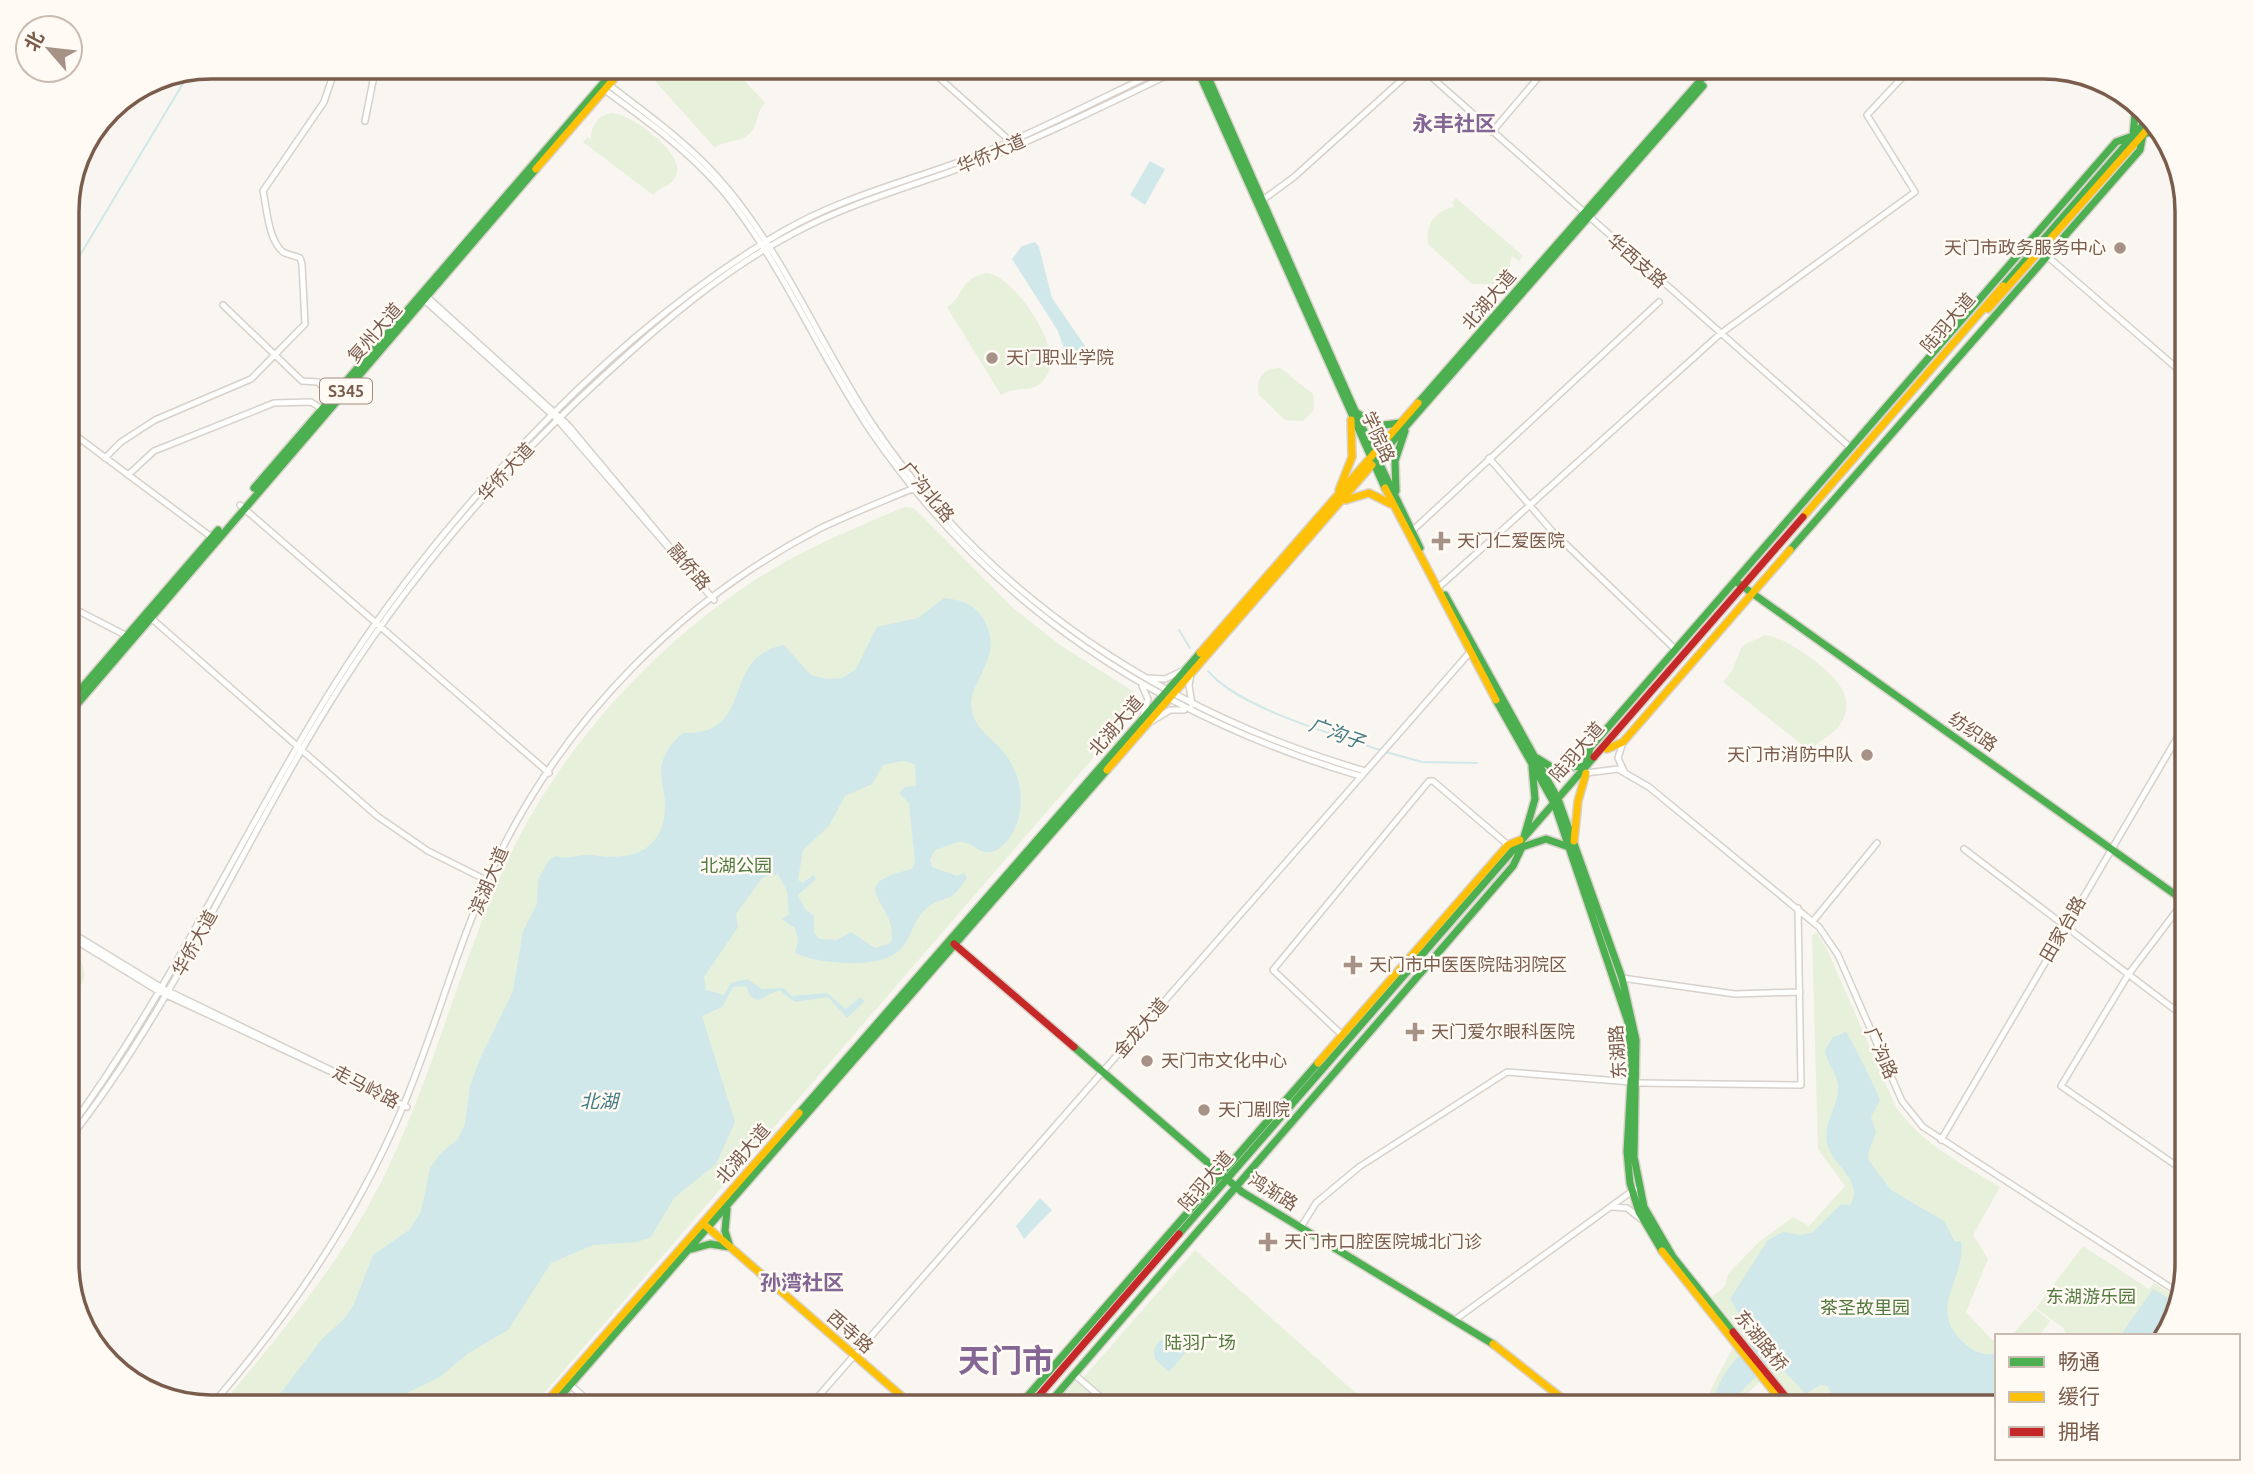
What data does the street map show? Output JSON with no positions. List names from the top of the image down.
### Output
{
  "streets": {
    "main road": [
      "北湖大道",
      "陆羽大道",
      "复州大道",
      "S345",
      "学院路",
      "纺织路",
      "东湖路",
      "鸿渐路",
      "西寺路",
      "东湖路桥"
    ],
    "street": [
      "华侨大道",
      "华西支路",
      "广沟北路",
      "融侨路",
      "滨湖大道",
      "田家台路",
      "金龙大道",
      "广沟路",
      "走马岭路"
    ]
  },
  "crossings": [
    ["华侨大道", "广沟北路"],
    ["华侨大道", "融侨路"],
    ["华侨大道", "走马岭路"],
    ["华西支路", "北湖大道"],
    ["北湖大道", "学院路"],
    ["北湖大道", "广沟北路"],
    ["北湖大道", "鸿渐路"],
    ["北湖大道", "西寺路"],
    ["陆羽大道", "学院路"],
    ["陆羽大道", "纺织路"],
    ["陆羽大道", "东湖路"],
    ["陆羽大道", "鸿渐路"],
    ["复州大道", "广沟北路"],
    ["复州大道", "融侨路"],
    ["学院路", "金龙大道"],
    ["学院路", "东湖路"],
    ["广沟北路", "滨湖大道"],
    ["广沟北路", "金龙大道"],
    ["融侨路", "滨湖大道"],
    ["纺织路", "田家台路"],
    ["滨湖大道", "走马岭路"],
    ["田家台路", "广沟路"],
    ["金龙大道", "鸿渐路"],
    ["金龙大道", "西寺路"],
    ["东湖路", "东湖路桥"]
  ],
  "districts": ["永丰社区", "孙湾社区", "天门市"],
  "water": ["广沟子", "北湖"],
  "parks": [
    "北湖公园",
    "东湖游乐园",
    "茶圣故里园",
    "陆羽广场"
  ],
  "places": {
    "other": [
      "天门市政务服务中心",
      "天门职业学院",
      "天门市消防中队",
      "天门市文化中心",
      "天门剧院"
    ],
    "health": [
      "天门仁爱医院",
      "天门市中医医院陆羽院区",
      "天门爱尔眼科医院",
      "天门市口腔医院城北门诊"
    ]
  },
  "legend": ["畅通", "缓行", "拥堵"],
  "north": "top left"
}
